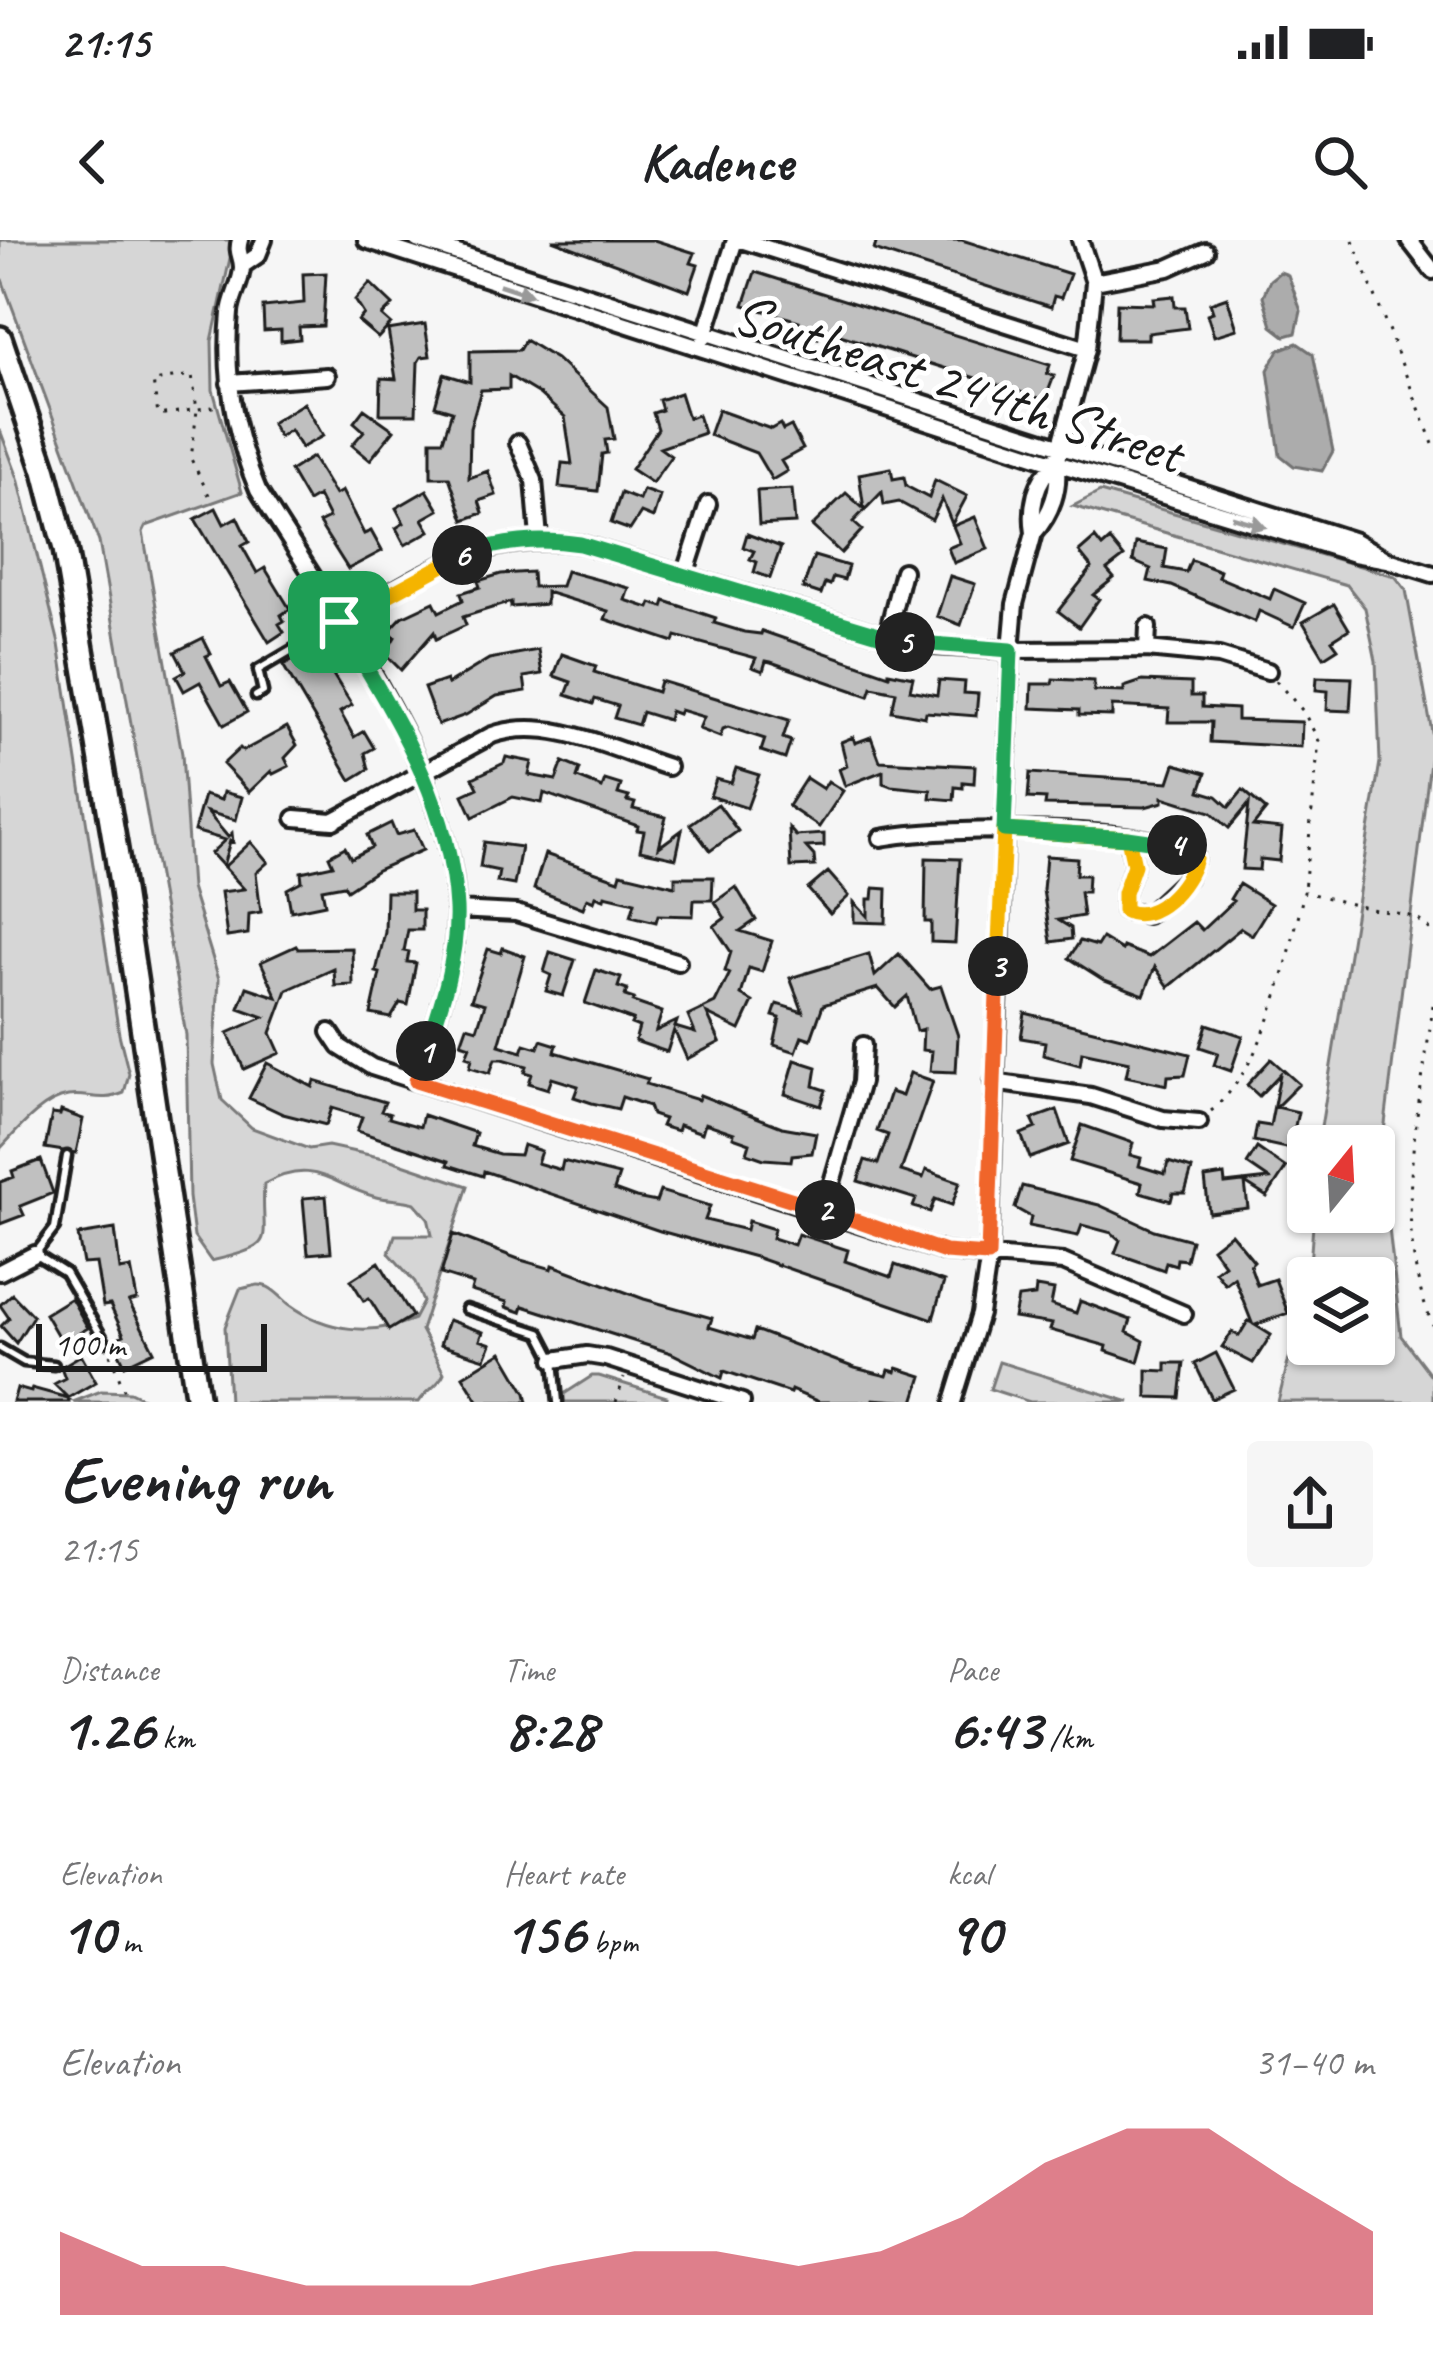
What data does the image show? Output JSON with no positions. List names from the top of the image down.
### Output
{
  "streets": {
    "street": ["Southeast 244th Street"]
  },
  "scale_bar": "100 m",
  "north": "top",
  "page": {
    "status": "21:15",
    "header": "Kadence",
    "pins": [
      "6",
      "5",
      "4",
      "3",
      "1",
      "2"
    ],
    "scale": "100 m",
    "heading": ["Evening run", "21:15"],
    "stats": [
      ["Distance", "1.26 km"],
      ["Time", "8:28"],
      ["Pace", "6:43 /km"],
      ["Elevation", "10 m"],
      ["Heart rate", "156 bpm"],
      ["kcal", "90"]
    ],
    "chart": ["Elevation", "31–40 m"]
  }
}
